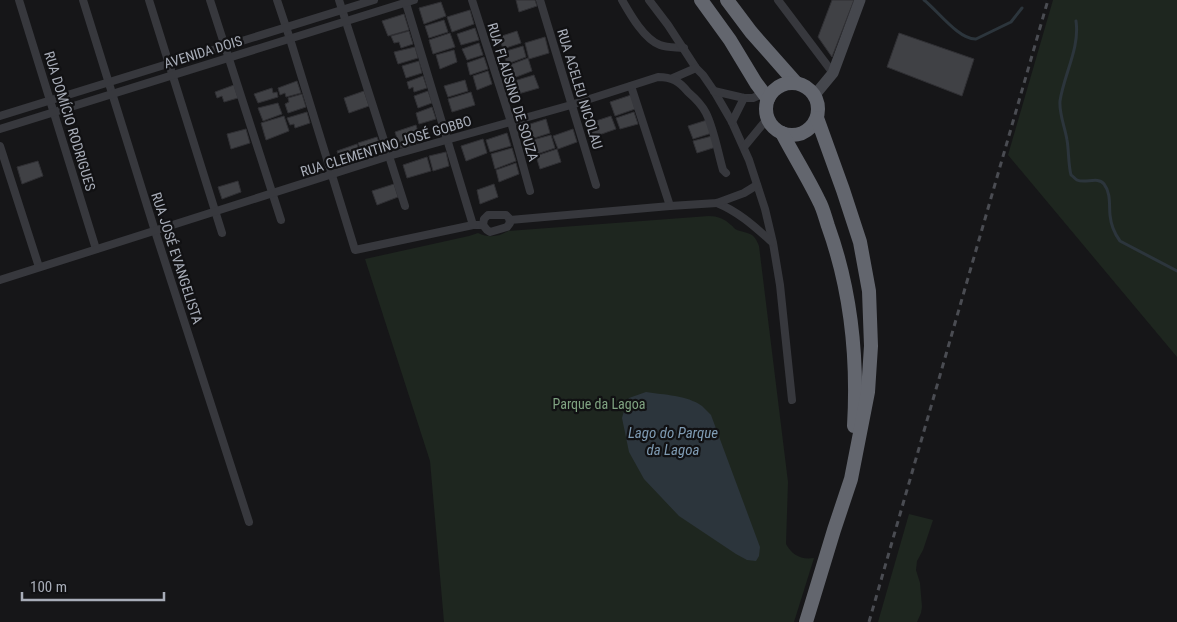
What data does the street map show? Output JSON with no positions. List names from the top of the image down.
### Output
{
  "streets": {
    "street": [
      "AVENIDA DOIS",
      "RUA ACELEU NICOLAU",
      "RUA FLAUSINO DE SOUZA",
      "RUA DOMÍCIO RODRIGUES",
      "RUA CLEMENTINO JOSÉ GOBBO",
      "RUA JOSÉ EVANGELISTA"
    ]
  },
  "crossings": [
    ["AVENIDA DOIS", "RUA DOMÍCIO RODRIGUES"],
    ["AVENIDA DOIS", "RUA JOSÉ EVANGELISTA"],
    ["RUA ACELEU NICOLAU", "RUA CLEMENTINO JOSÉ GOBBO"],
    ["RUA FLAUSINO DE SOUZA", "RUA CLEMENTINO JOSÉ GOBBO"],
    ["RUA DOMÍCIO RODRIGUES", "RUA CLEMENTINO JOSÉ GOBBO"],
    ["RUA CLEMENTINO JOSÉ GOBBO", "RUA JOSÉ EVANGELISTA"]
  ],
  "water": ["Lago do Parque da Lagoa"],
  "parks": ["Parque da Lagoa"],
  "scale_bar": "100 m"
}
